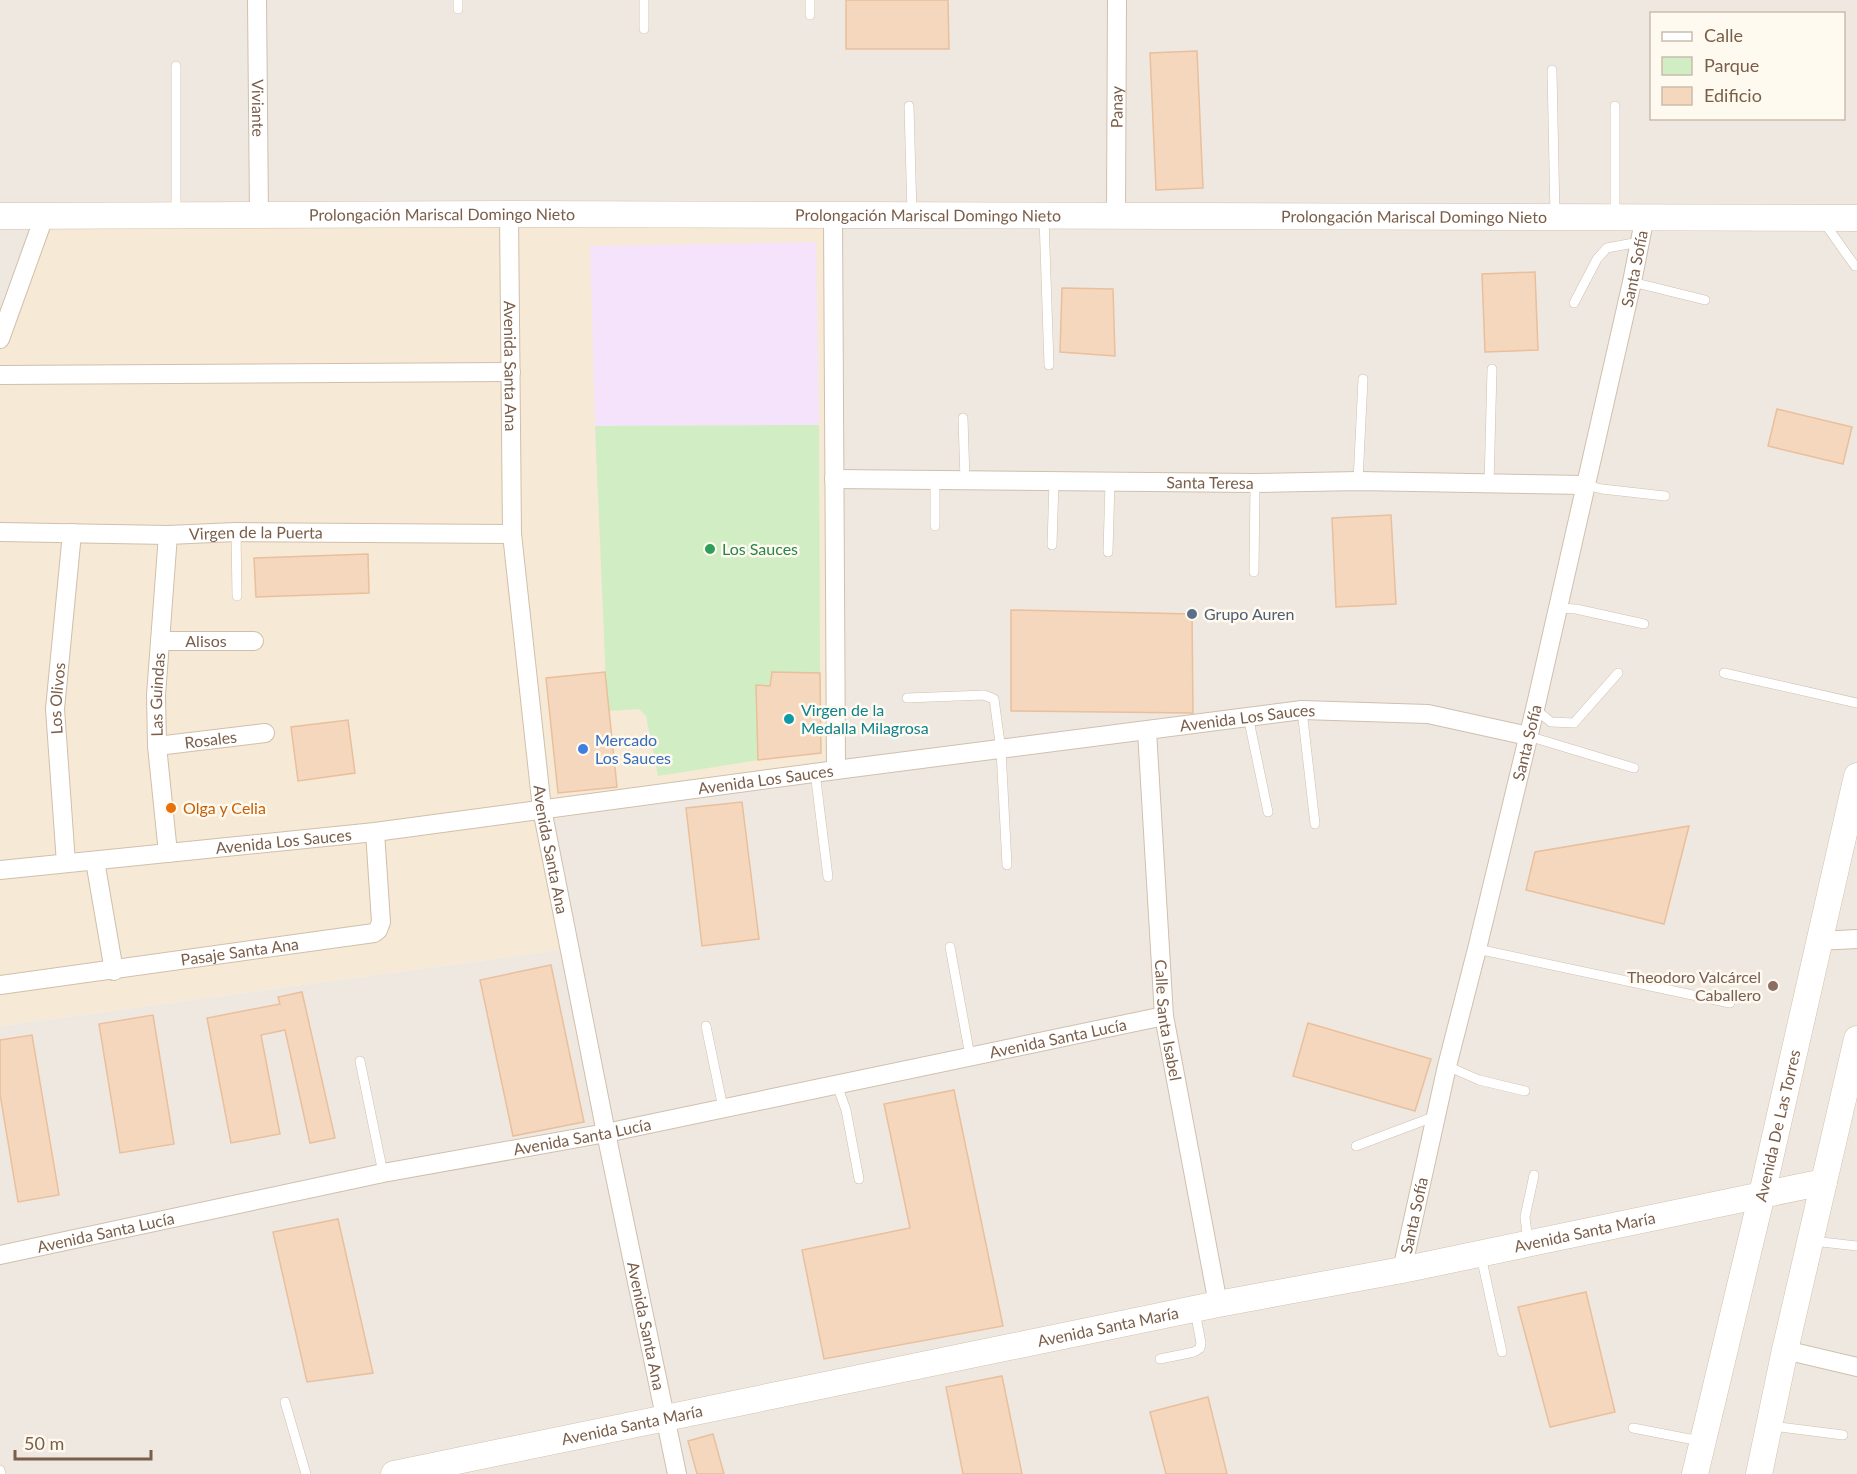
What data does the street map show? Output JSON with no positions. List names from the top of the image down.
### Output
{
  "streets": {
    "street": [
      "Viviante",
      "Panay",
      "Prolongación Mariscal Domingo Nieto",
      "Santa Sofía",
      "Avenida Santa Ana",
      "Santa Teresa",
      "Virgen de la Puerta",
      "Alisos",
      "Las Guindas",
      "Los Olivos",
      "Avenida Los Sauces",
      "Rosales",
      "Pasaje Santa Ana",
      "Calle Santa Isabel",
      "Avenida Santa Lucía",
      "Avenida De Las Torres",
      "Avenida Santa María"
    ]
  },
  "crossings": [
    ["Viviante", "Prolongación Mariscal Domingo Nieto"],
    ["Panay", "Prolongación Mariscal Domingo Nieto"],
    ["Prolongación Mariscal Domingo Nieto", "Santa Sofía"],
    ["Prolongación Mariscal Domingo Nieto", "Avenida Santa Ana"],
    ["Santa Sofía", "Santa Teresa"],
    ["Santa Sofía", "Avenida Los Sauces"],
    ["Santa Sofía", "Avenida Santa María"],
    ["Avenida Santa Ana", "Virgen de la Puerta"],
    ["Avenida Santa Ana", "Avenida Los Sauces"],
    ["Avenida Santa Ana", "Avenida Santa Lucía"],
    ["Avenida Santa Ana", "Avenida Santa María"],
    ["Virgen de la Puerta", "Las Guindas"],
    ["Virgen de la Puerta", "Los Olivos"],
    ["Alisos", "Las Guindas"],
    ["Las Guindas", "Avenida Los Sauces"],
    ["Las Guindas", "Rosales"],
    ["Los Olivos", "Avenida Los Sauces"],
    ["Avenida Los Sauces", "Pasaje Santa Ana"],
    ["Avenida Los Sauces", "Calle Santa Isabel"],
    ["Calle Santa Isabel", "Avenida Santa Lucía"],
    ["Calle Santa Isabel", "Avenida Santa María"],
    ["Avenida De Las Torres", "Avenida Santa María"]
  ],
  "places": [
    "Los Sauces",
    "Grupo Auren",
    "Virgen de la Medalla Milagrosa",
    "Mercado Los Sauces",
    "Olga y Celia",
    "Theodoro Valcárcel Caballero"
  ],
  "legend": ["Calle", "Parque", "Edificio"],
  "scale_bar": "50 m"
}
